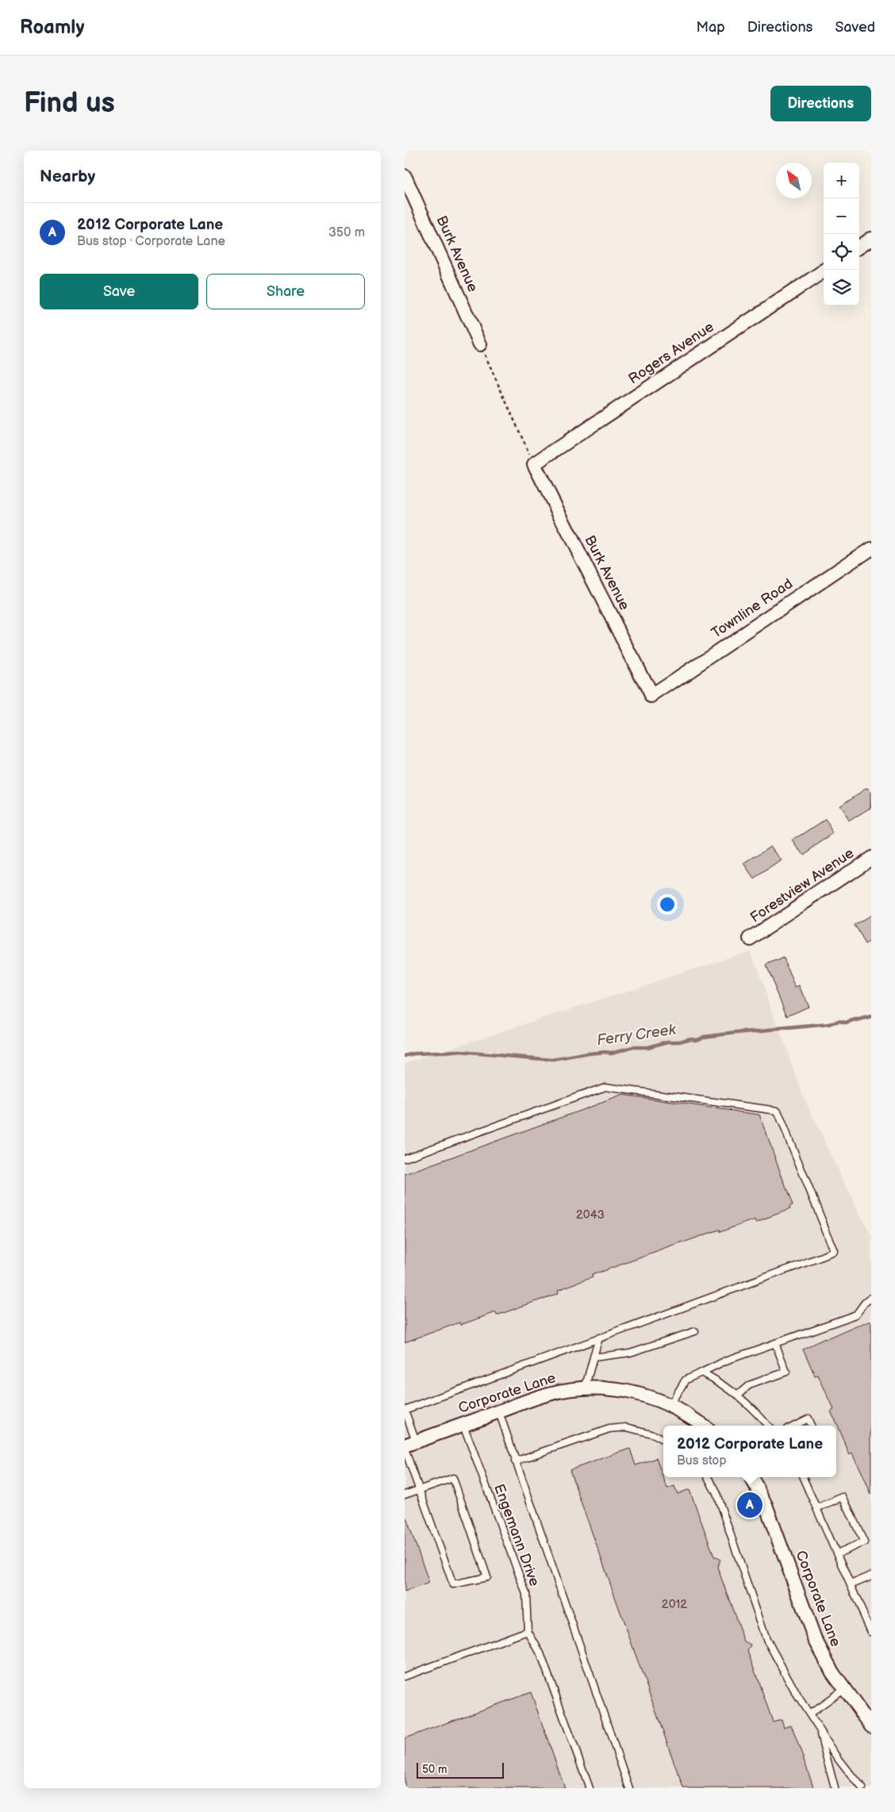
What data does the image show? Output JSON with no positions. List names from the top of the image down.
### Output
{
  "streets": {
    "street": [
      "Burk Avenue",
      "Rogers Avenue",
      "Townline Road",
      "Forestview Avenue",
      "Corporate Lane"
    ],
    "lane": ["Engemann Drive"]
  },
  "crossings": [
    ["Burk Avenue", "Rogers Avenue"],
    ["Burk Avenue", "Townline Road"],
    ["Corporate Lane", "Engemann Drive"]
  ],
  "water": ["Ferry Creek"],
  "house_numbers": ["2043", "2012"],
  "scale_bar": "50 m",
  "north": "top left",
  "page": {
    "header": "Roamly",
    "nav": ["Map", "Directions", "Saved"],
    "buttons": [
      "Directions",
      ["Save", "Share"]
    ],
    "title": "Find us",
    "heading": "Nearby",
    "map_buttons": ["+", "−"],
    "list": [
      {
        "mark": "A",
        "name": "2012 Corporate Lane",
        "note": "Bus stop · Corporate Lane",
        "value": "350 m"
      }
    ],
    "popup": ["2012 Corporate Lane", "Bus stop"],
    "pins": "A",
    "scale": "50 m"
  }
}
